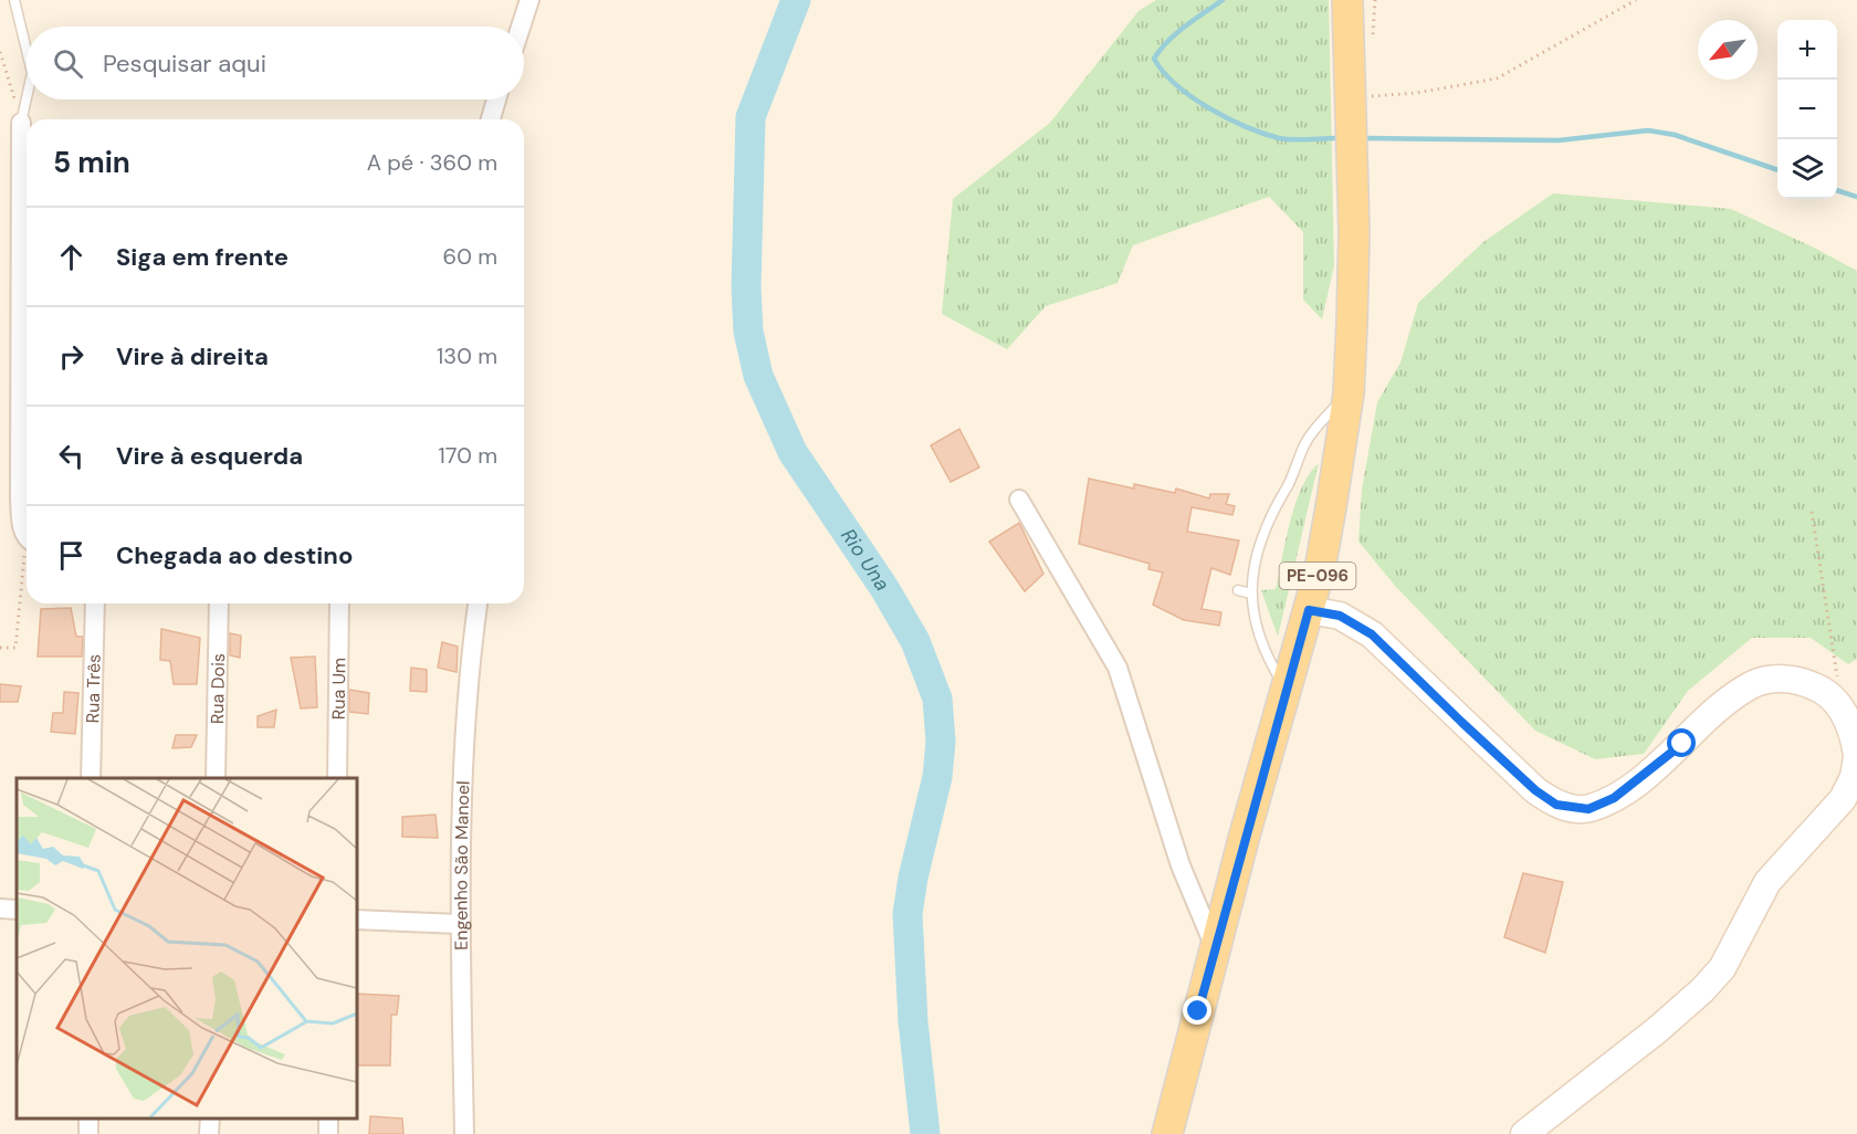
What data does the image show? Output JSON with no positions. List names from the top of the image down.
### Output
{
  "streets": {
    "main road": ["PE-096"],
    "street": [
      "Rua Três",
      "Rua Dois",
      "Rua Um",
      "Engenho São Manoel"
    ]
  },
  "water": ["Rio Una"],
  "north": "bottom left",
  "page": {
    "map_buttons": ["+", "−"],
    "search": "Pesquisar aqui",
    "heading": ["5 min", "A pé · 360 m"],
    "list": [
      ["Siga em frente", "60 m"],
      ["Vire à direita", "130 m"],
      ["Vire à esquerda", "170 m"],
      "Chegada ao destino"
    ]
  }
}
